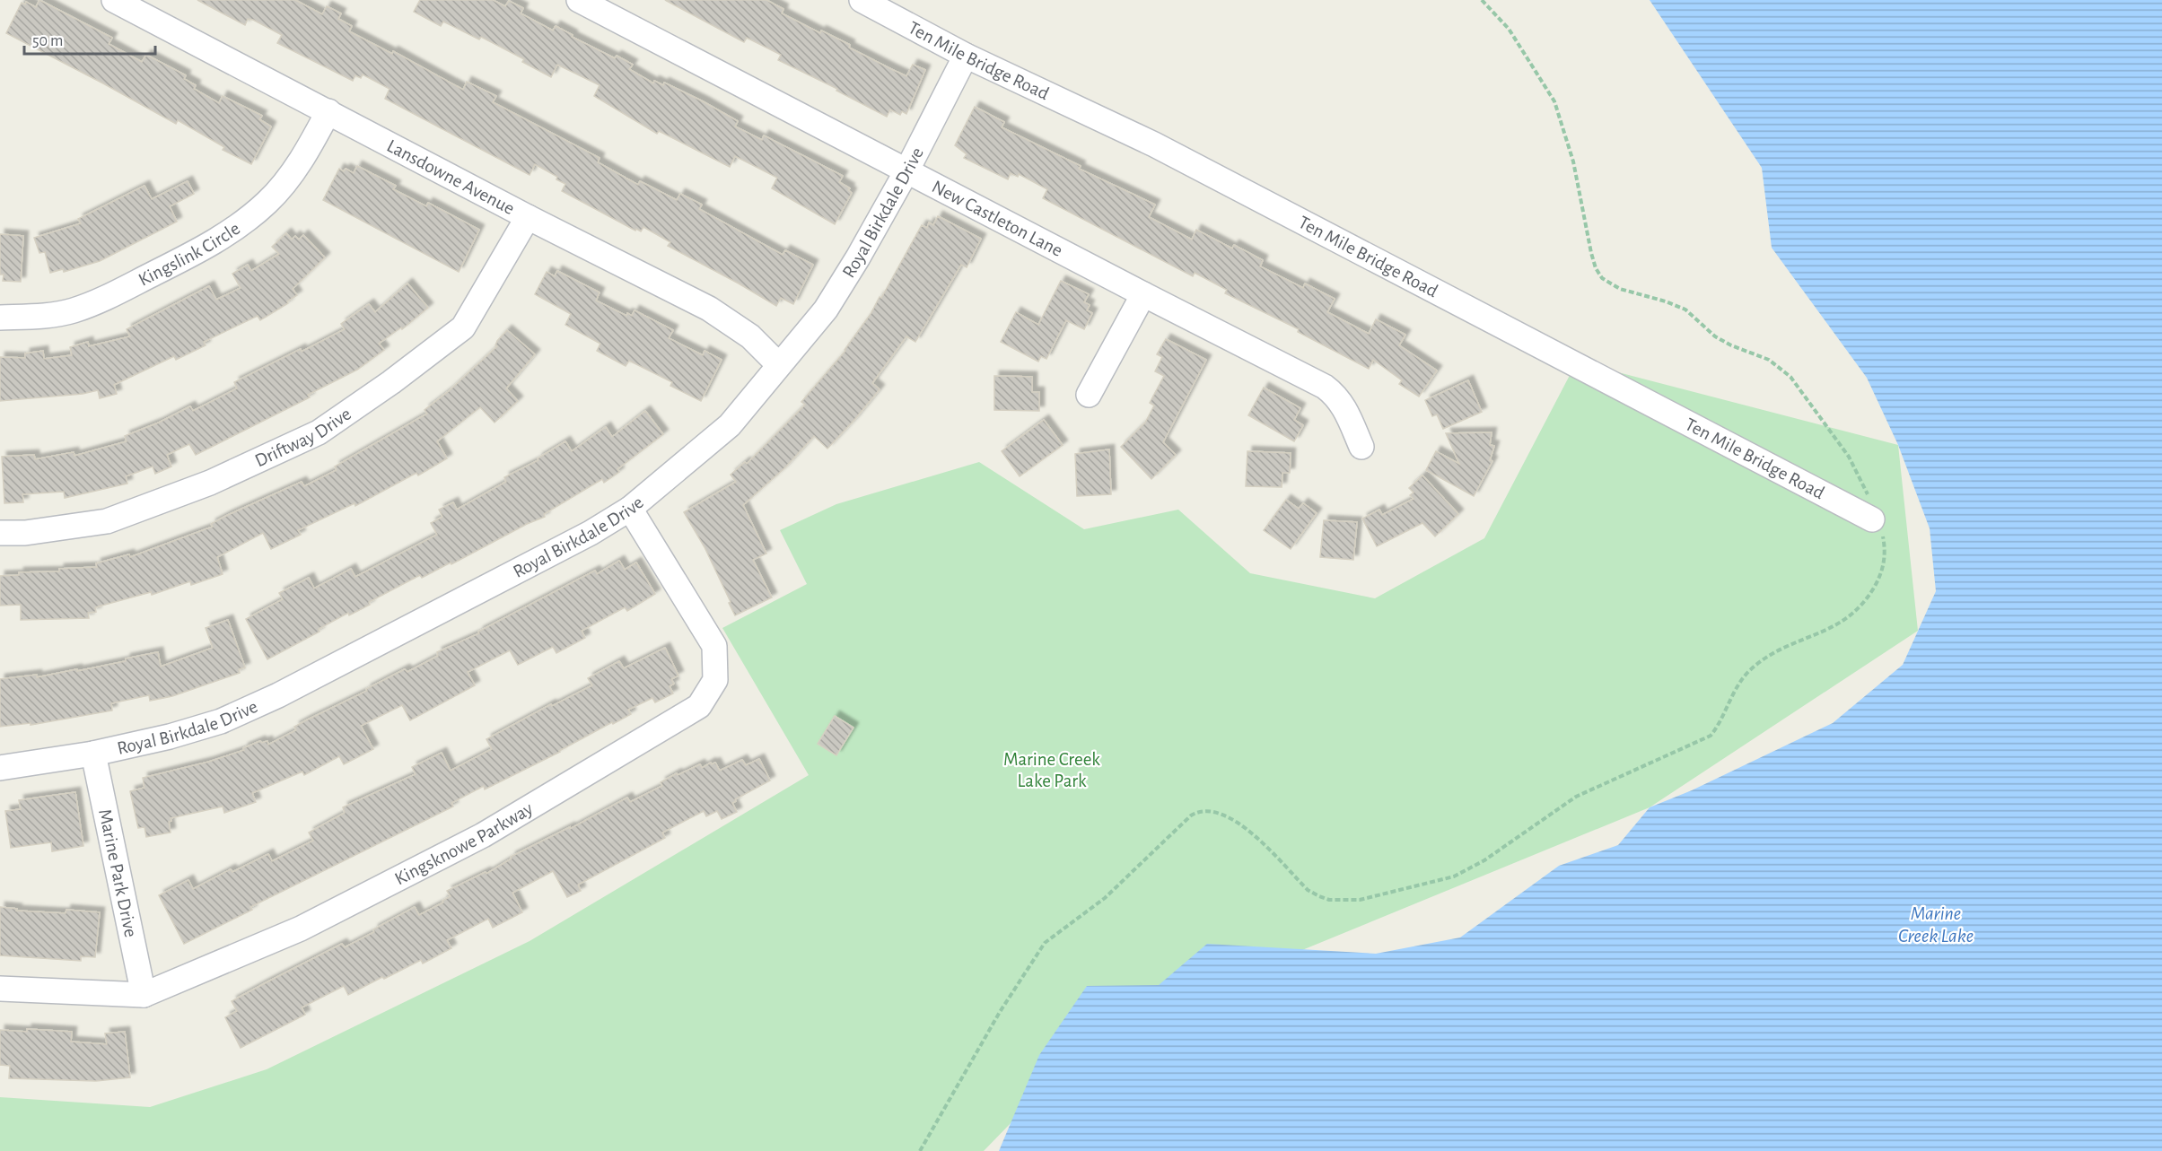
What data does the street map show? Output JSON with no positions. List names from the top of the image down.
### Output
{
  "streets": {
    "street": [
      "Ten Mile Bridge Road",
      "Lansdowne Avenue",
      "Royal Birkdale Drive",
      "New Castleton Lane",
      "Kingslink Circle",
      "Driftway Drive",
      "Kingsknowe Parkway",
      "Marine Park Drive"
    ]
  },
  "crossings": [
    ["Ten Mile Bridge Road", "Royal Birkdale Drive"],
    ["Lansdowne Avenue", "Royal Birkdale Drive"],
    ["Lansdowne Avenue", "Kingslink Circle"],
    ["Lansdowne Avenue", "Driftway Drive"],
    ["Royal Birkdale Drive", "New Castleton Lane"],
    ["Royal Birkdale Drive", "Kingsknowe Parkway"],
    ["Royal Birkdale Drive", "Marine Park Drive"],
    ["Kingsknowe Parkway", "Marine Park Drive"]
  ],
  "water": ["Marine Creek Lake"],
  "parks": ["Marine Creek Lake Park"],
  "scale_bar": "50 m"
}
